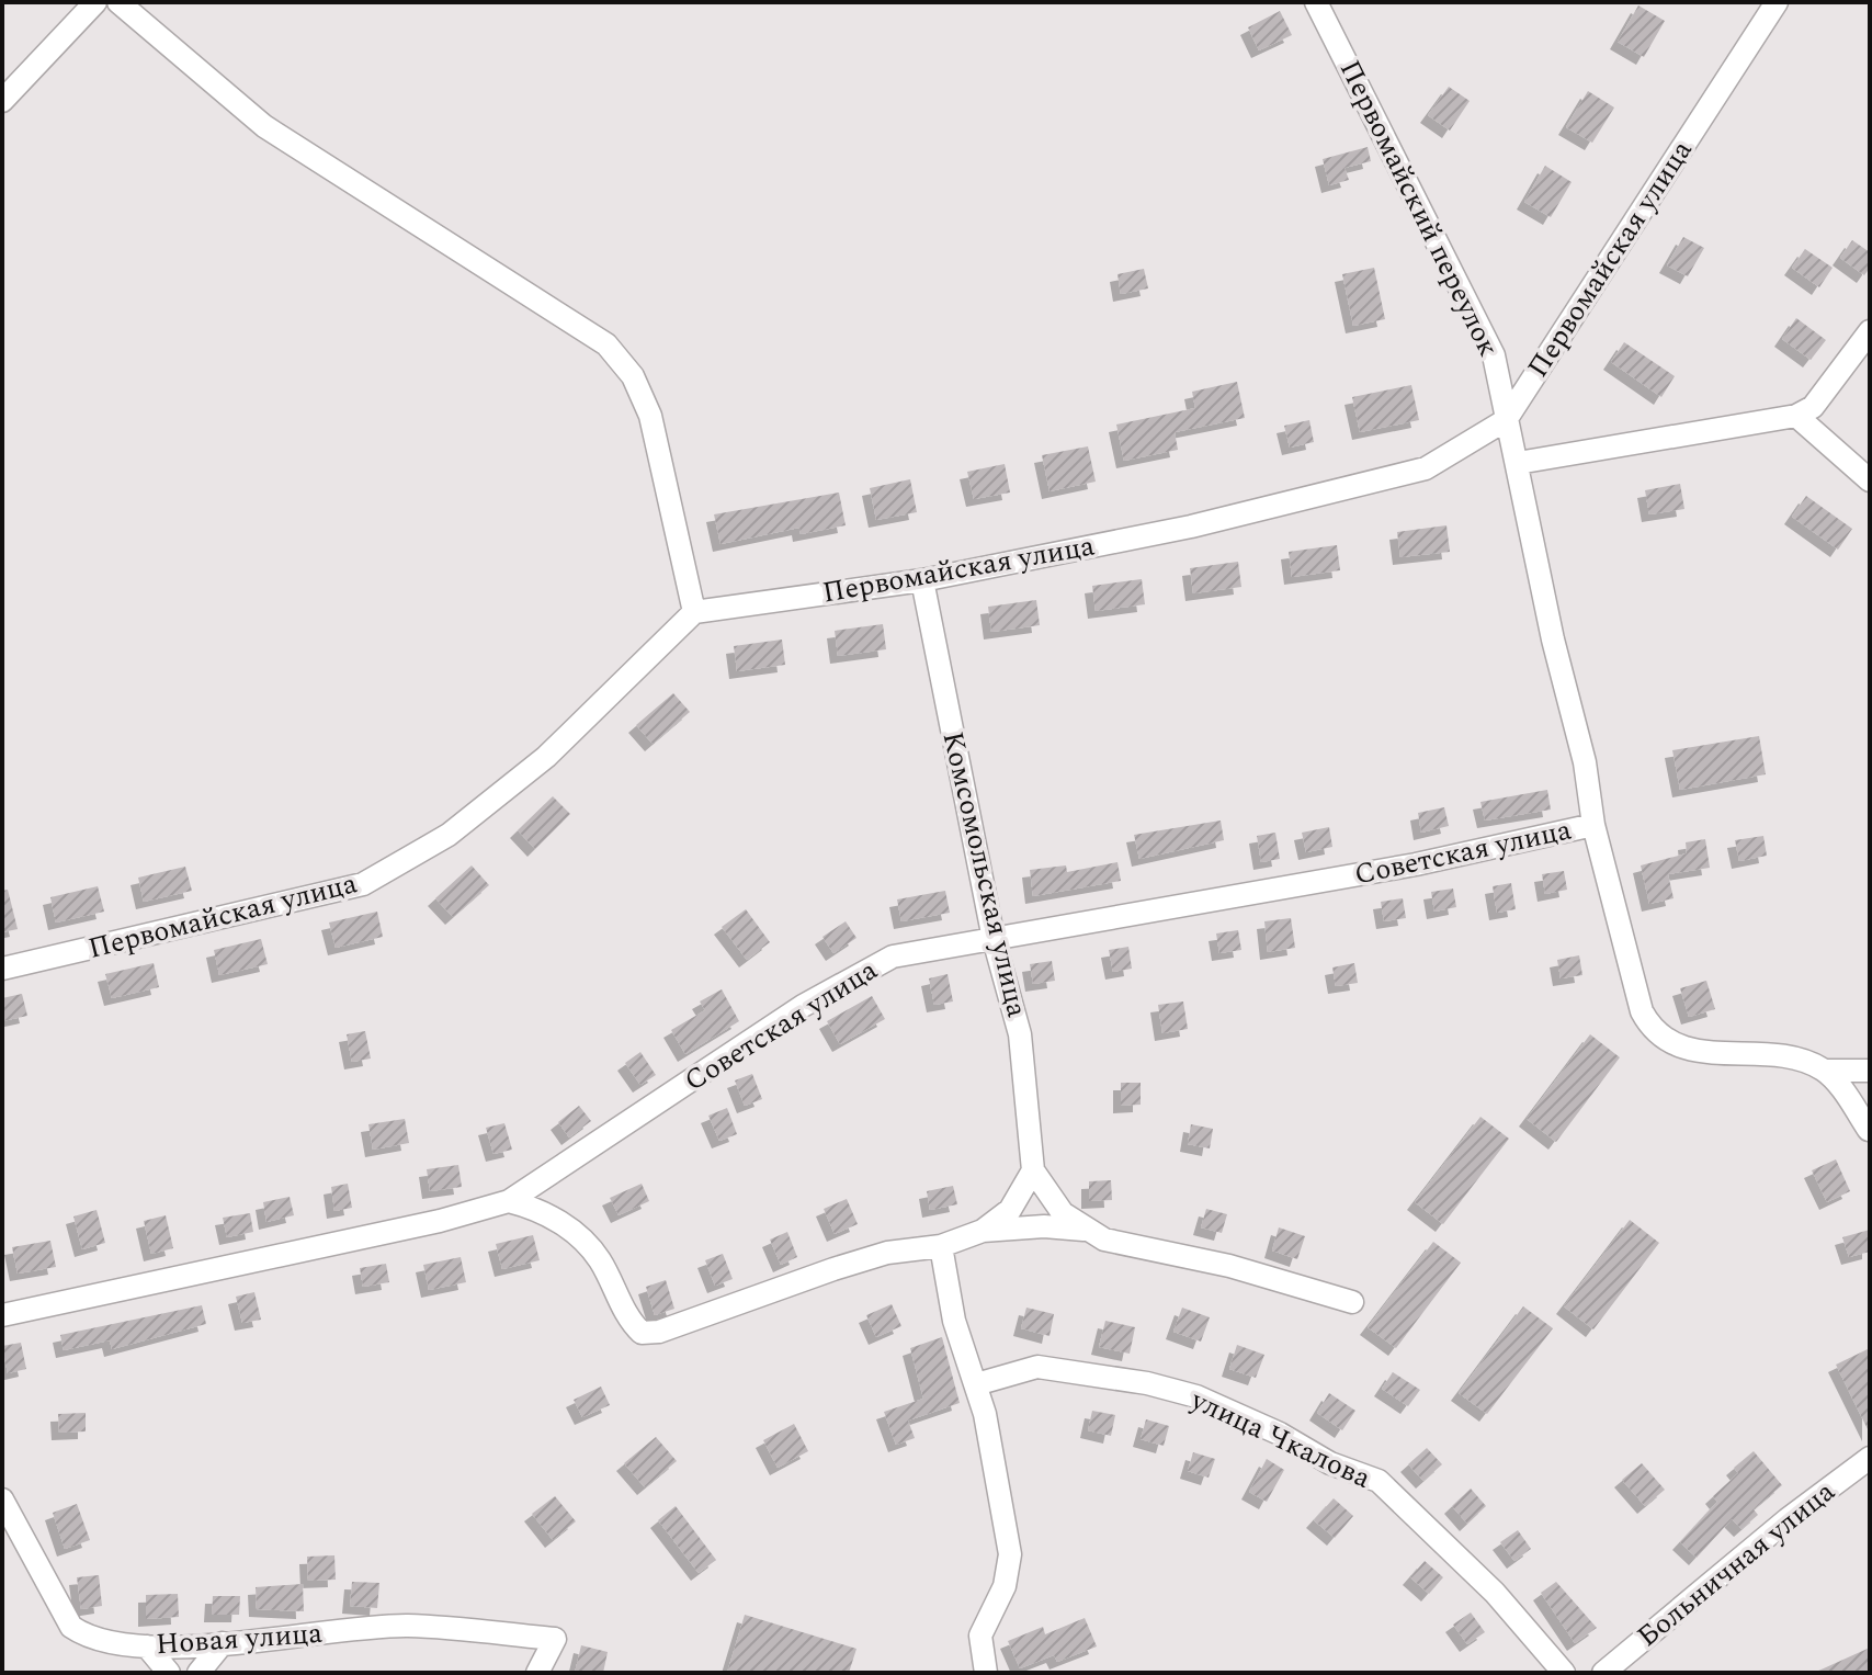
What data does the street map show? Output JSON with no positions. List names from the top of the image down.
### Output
{
  "streets": {
    "street": [
      "Первомайский переулок",
      "Первомайская улица",
      "Советская улица",
      "Комсомольская улица",
      "улица Чкалова",
      "Больничная улица",
      "Новая улица"
    ]
  },
  "crossings": [
    ["Первомайский переулок", "Первомайская улица"],
    ["Первомайский переулок", "Советская улица"],
    ["Первомайская улица", "Комсомольская улица"],
    ["Советская улица", "Комсомольская улица"]
  ]
}
